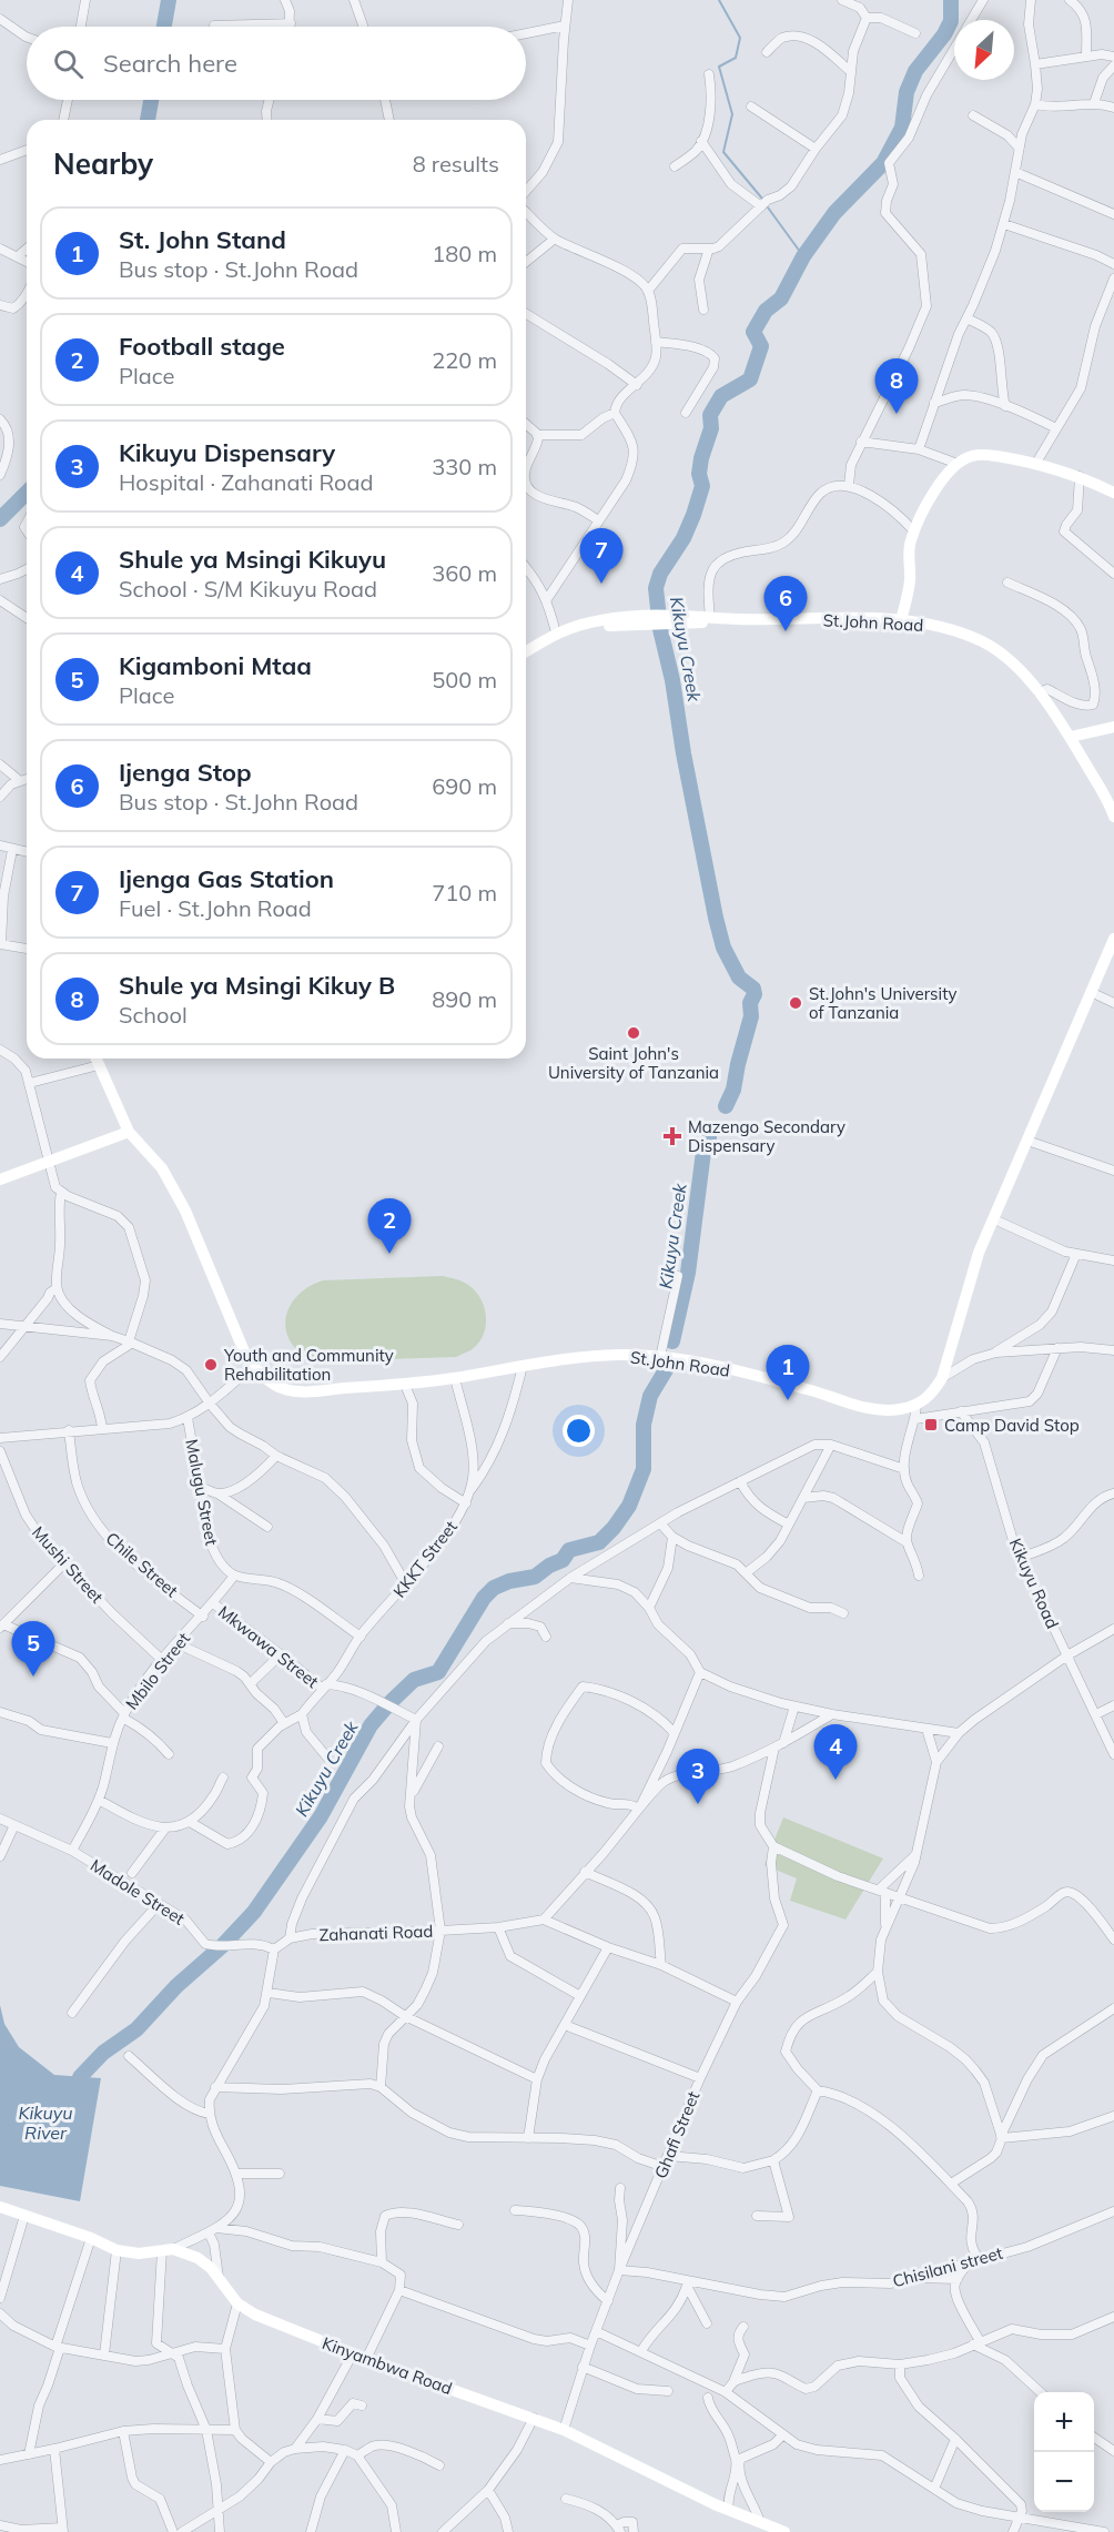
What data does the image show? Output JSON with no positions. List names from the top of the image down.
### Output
{
  "streets": {
    "street": [
      "St.John Road",
      "Malugu Street",
      "KKKT Street",
      "Mushi Street",
      "Chile Street",
      "Kikuyu Road",
      "Mkwawa Street",
      "Mbilo Street",
      "Madole Street",
      "Zahanati Road",
      "Ghafi Street",
      "Chisilani street",
      "Kinyambwa Road"
    ]
  },
  "crossings": [
    ["St.John Road", "KKKT Street"],
    ["Malugu Street", "Mbilo Street"],
    ["KKKT Street", "Mkwawa Street"],
    ["Mushi Street", "Mbilo Street"],
    ["Chile Street", "Mbilo Street"],
    ["Mkwawa Street", "Mbilo Street"],
    ["Mbilo Street", "Madole Street"],
    ["Madole Street", "Zahanati Road"],
    ["Ghafi Street", "Chisilani street"]
  ],
  "water": ["Kikuyu Creek", "Kikuyu River"],
  "places": {
    "other": ["St.John's University of Tanzania", "Saint John's University of Tanzania", "Youth and Community Rehabilitation"],
    "health": ["Mazengo Secondary Dispensary"],
    "transit": ["Camp David Stop"]
  },
  "north": "bottom left",
  "page": {
    "search": "Search here",
    "heading": ["Nearby", "8 results"],
    "list": [
      {
        "mark": "1",
        "name": "St. John Stand",
        "note": "Bus stop · St.John Road",
        "value": "180 m"
      },
      {
        "mark": "2",
        "name": "Football stage",
        "note": "Place",
        "value": "220 m"
      },
      {
        "mark": "3",
        "name": "Kikuyu Dispensary",
        "note": "Hospital · Zahanati Road",
        "value": "330 m"
      },
      {
        "mark": "4",
        "name": "Shule ya Msingi Kikuyu",
        "note": "School · S/M Kikuyu Road",
        "value": "360 m"
      },
      {
        "mark": "5",
        "name": "Kigamboni Mtaa",
        "note": "Place",
        "value": "500 m"
      },
      {
        "mark": "6",
        "name": "Ijenga Stop",
        "note": "Bus stop · St.John Road",
        "value": "690 m"
      },
      {
        "mark": "7",
        "name": "Ijenga Gas Station",
        "note": "Fuel · St.John Road",
        "value": "710 m"
      },
      {
        "mark": "8",
        "name": "Shule ya Msingi Kikuy B",
        "note": "School",
        "value": "890 m"
      }
    ],
    "pins": [
      "8",
      "7",
      "6",
      "2",
      "1",
      "5",
      "4",
      "3"
    ],
    "map_buttons": ["+", "−"]
  }
}
